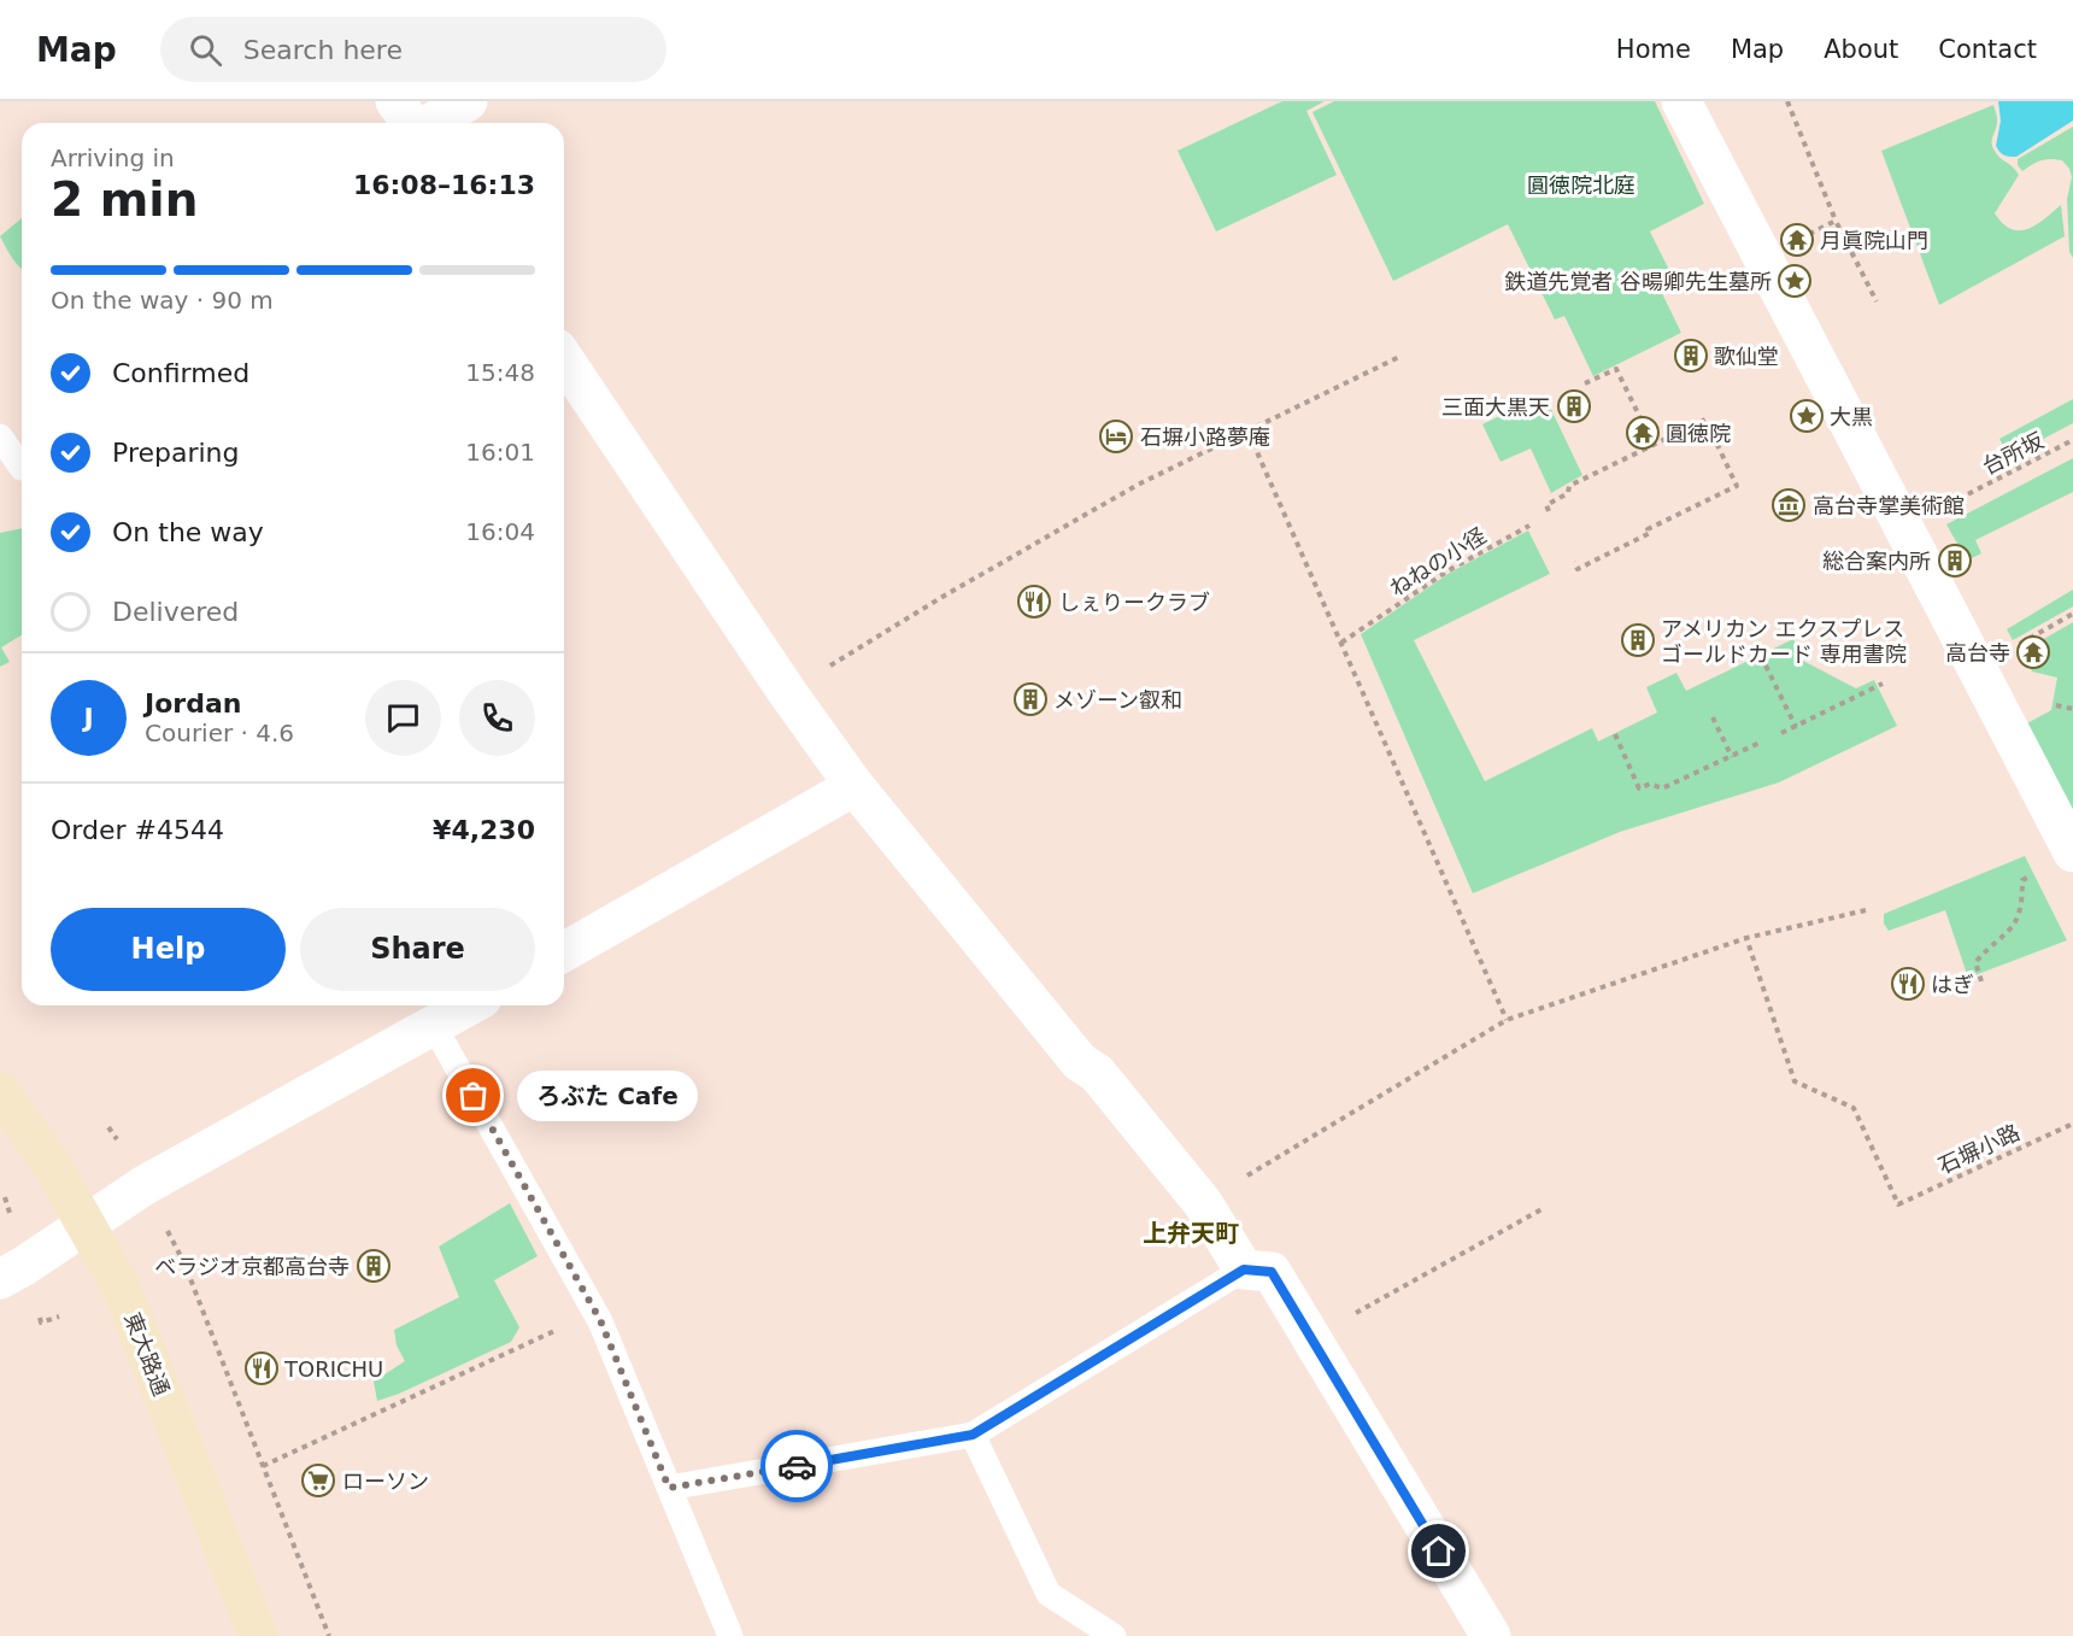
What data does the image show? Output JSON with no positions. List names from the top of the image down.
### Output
{
  "streets": {
    "main road": ["東大路通"],
    "path": ["台所坂", "ねねの小径", "石塀小路"]
  },
  "districts": ["上弁天町"],
  "parks": ["圓徳院北庭"],
  "places": {
    "temple": ["月眞院山門", "圓徳院", "高台寺"],
    "place": ["鉄道先覚者 谷暘卿先生墓所", "大黒"],
    "building": [
      "歌仙堂",
      "三面大黒天",
      "総合案内所",
      "アメリカン エクスプレス ゴールドカード 専用書院",
      "メゾーン叡和",
      "ベラジオ京都高台寺"
    ],
    "hotel": ["石塀小路夢庵"],
    "museum": ["高台寺掌美術館"],
    "restaurant": ["しぇりークラブ", "はぎ", "TORICHU"],
    "other": ["ろぶた Cafe"],
    "supermarket": ["ローソン"]
  },
  "page": {
    "header": "Map",
    "search": "Search here",
    "nav": [
      "Home",
      "Map",
      "About",
      "Contact"
    ],
    "heading": ["2 min", "Arriving in", "16:08–16:13"],
    "panel": [
      "Jordan",
      "Courier · 4.6",
      "Order #4544",
      "¥4,230"
    ],
    "bar": "On the way · 90 m",
    "list": [
      ["Confirmed", "15:48"],
      ["Preparing", "16:01"],
      ["On the way", "16:04"],
      "Delivered"
    ],
    "round": "J",
    "buttons": ["Help", "Share"],
    "bubble": "ろぶた Cafe"
  }
}
